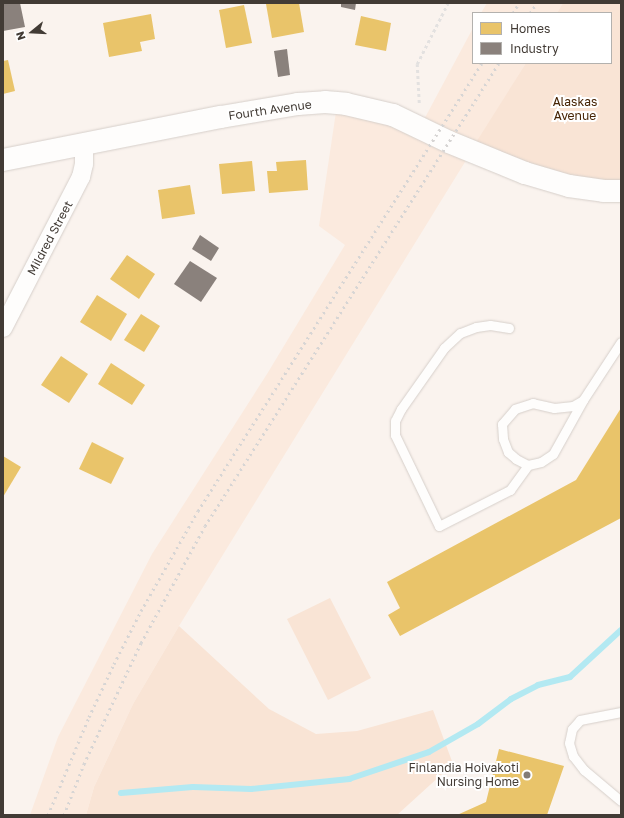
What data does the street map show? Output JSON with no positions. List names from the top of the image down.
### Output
{
  "streets": {
    "street": ["Fourth Avenue", "Mildred Street"]
  },
  "crossings": [
    ["Fourth Avenue", "Mildred Street"]
  ],
  "parks": ["Alaskas Avenue"],
  "places": ["Finlandia Hoivakoti Nursing Home"],
  "legend": ["Homes", "Industry"],
  "north": "left"
}
